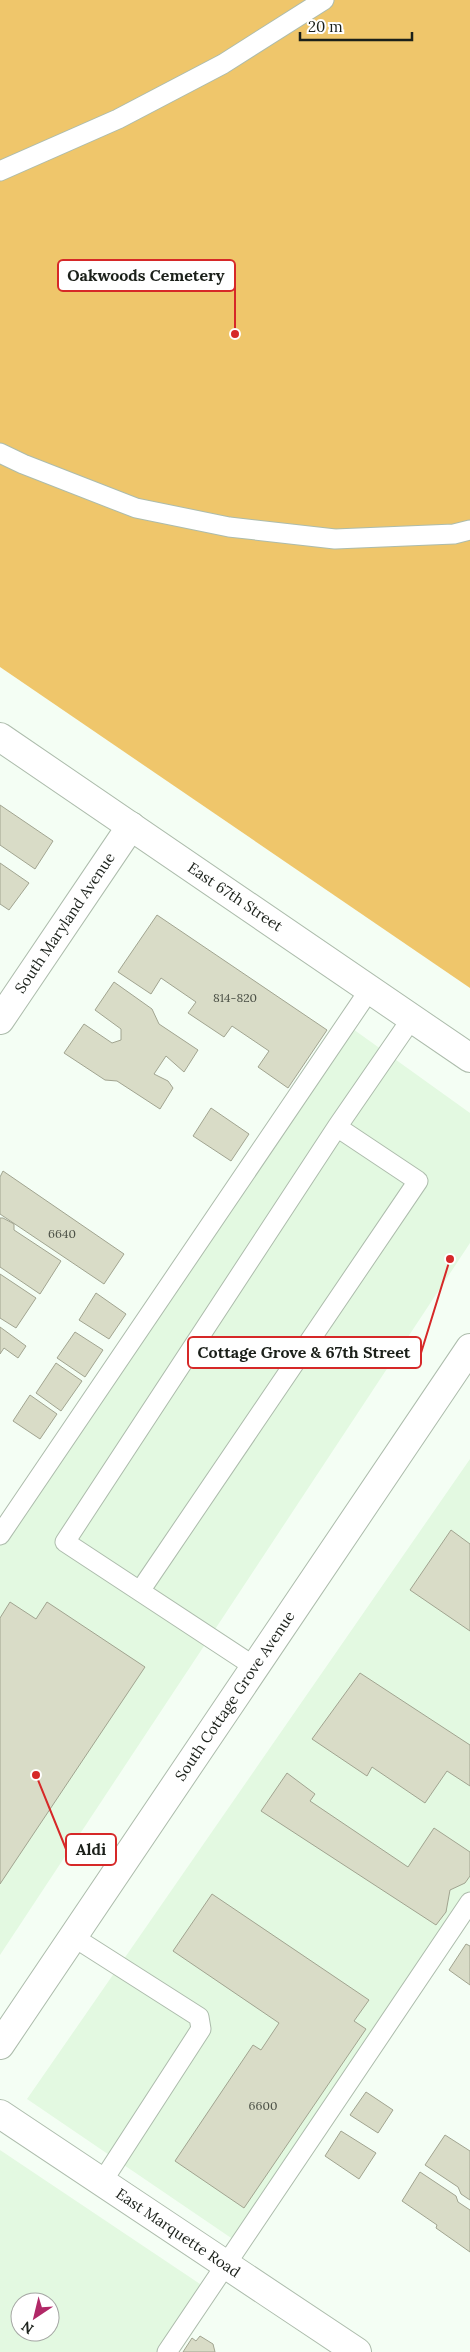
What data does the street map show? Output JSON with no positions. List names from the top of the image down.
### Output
{
  "streets": {
    "street": [
      "East 67th Street",
      "South Maryland Avenue",
      "South Cottage Grove Avenue",
      "East Marquette Road"
    ]
  },
  "crossings": [
    ["East 67th Street", "South Maryland Avenue"]
  ],
  "places": ["Oakwoods Cemetery", "Cottage Grove & 67th Street", "Aldi"],
  "house_numbers": ["814-820", "6640", "6600"],
  "scale_bar": "20 m",
  "north": "bottom left"
}
